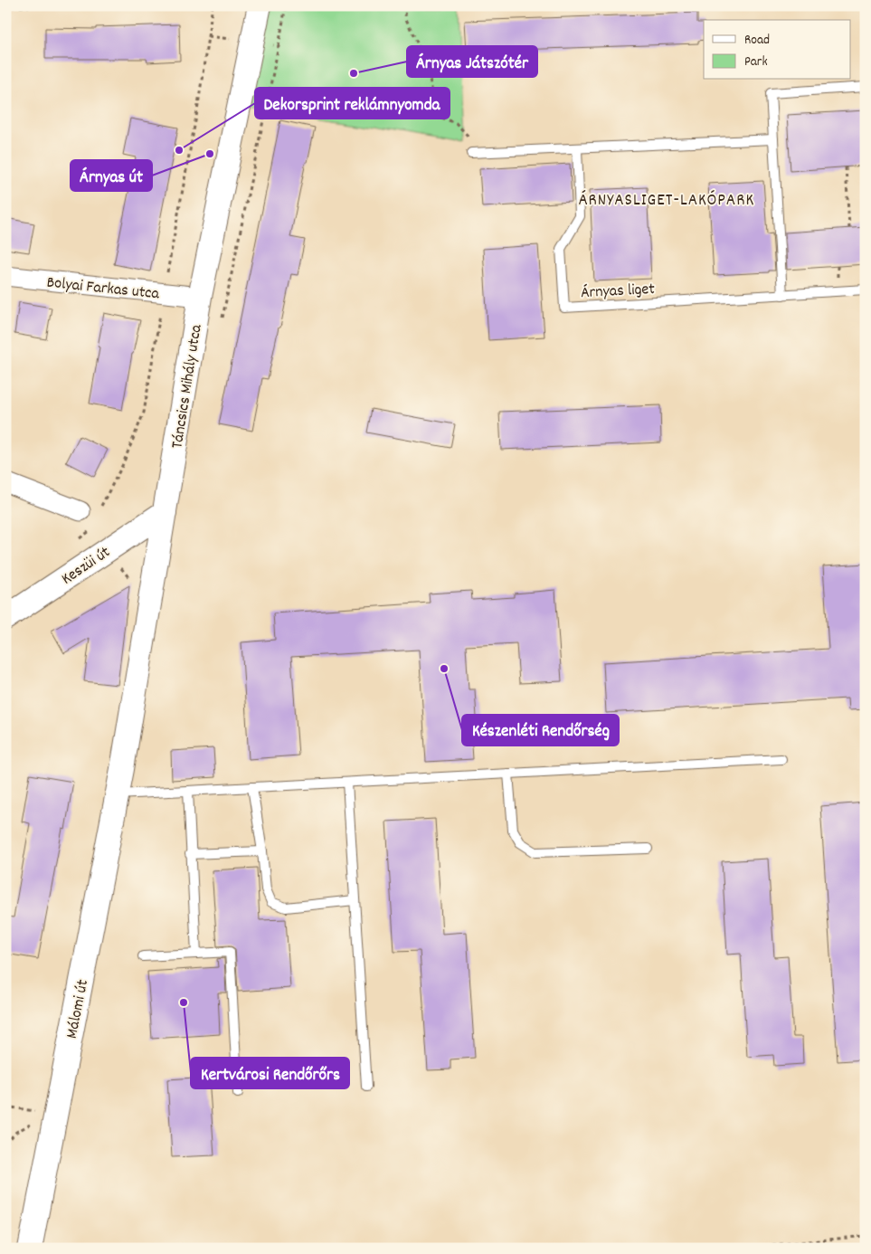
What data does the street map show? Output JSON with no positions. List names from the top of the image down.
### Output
{
  "streets": {
    "street": [
      "Bolyai Farkas utca",
      "Táncsics Mihály utca",
      "Keszüi út",
      "Málomi út"
    ],
    "lane": ["Árnyas liget"]
  },
  "crossings": [
    ["Bolyai Farkas utca", "Táncsics Mihály utca"],
    ["Táncsics Mihály utca", "Keszüi út"],
    ["Táncsics Mihály utca", "Málomi út"]
  ],
  "districts": ["ÁRNYASLIGET-LAKÓPARK"],
  "places": [
    "Árnyas Játszótér",
    "Dekorsprint reklámnyomda",
    "Árnyas út",
    "Készenléti Rendőrség",
    "Kertvárosi Rendőrőrs"
  ],
  "legend": ["Road", "Park"]
}
